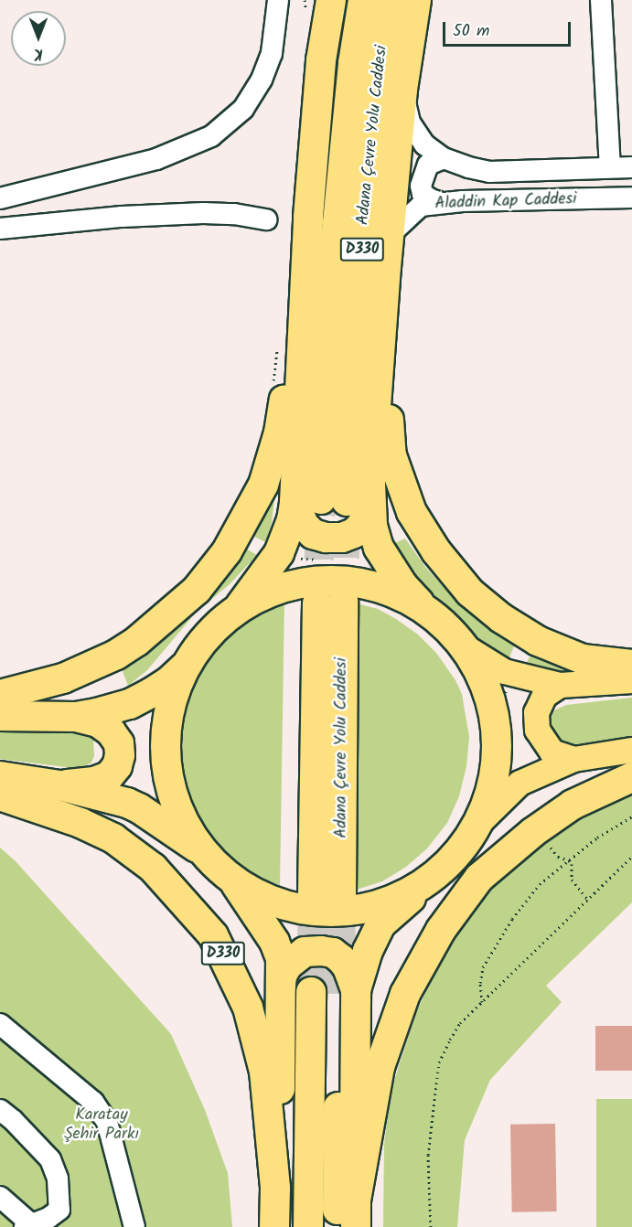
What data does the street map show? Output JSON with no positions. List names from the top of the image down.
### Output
{
  "streets": {
    "highway": ["Adana Çevre Yolu Caddesi", "D330"],
    "street": ["Aladdin Kap Caddesi"]
  },
  "parks": ["Karatay Şehir Parkı"],
  "scale_bar": "50 m",
  "north": "bottom"
}
